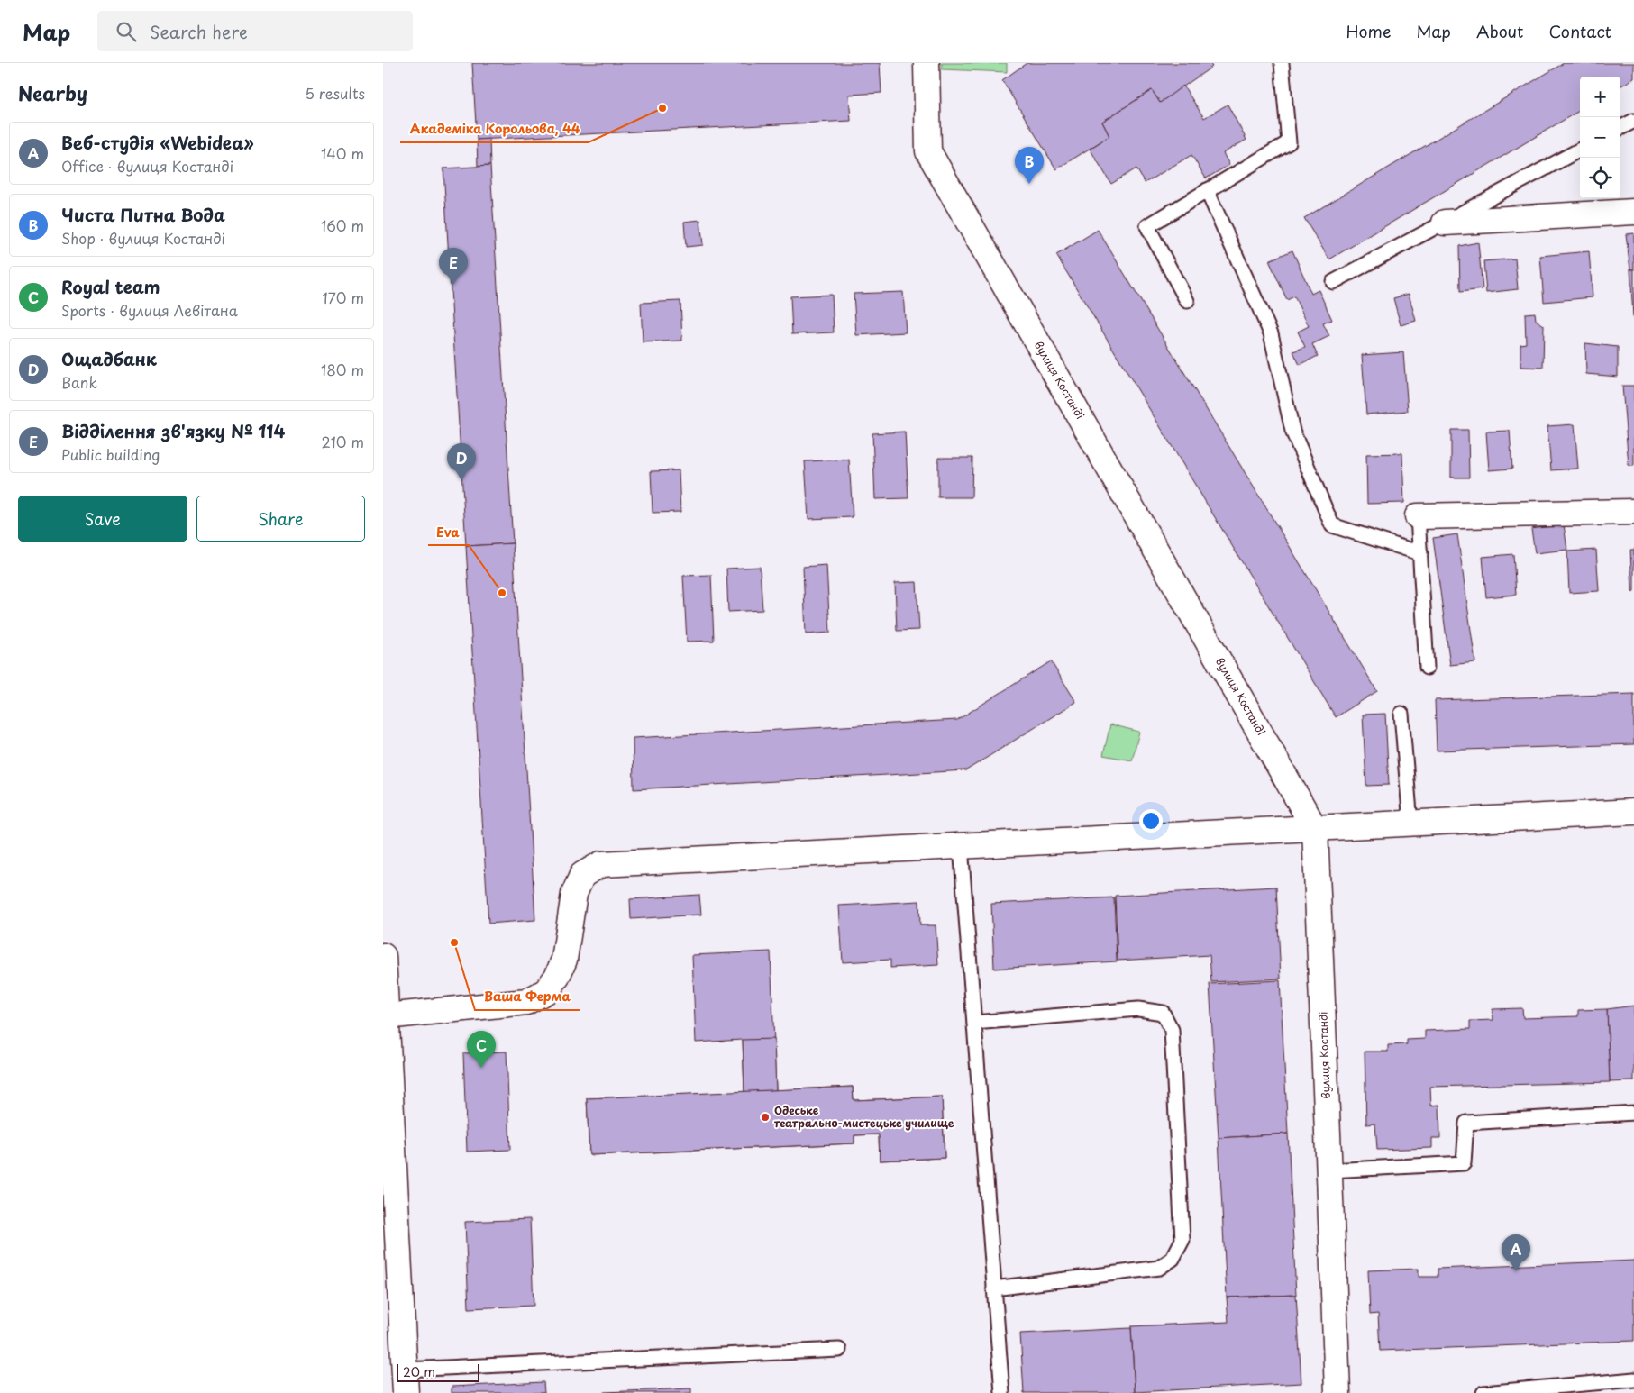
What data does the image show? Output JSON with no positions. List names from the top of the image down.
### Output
{
  "streets": {
    "street": ["вулиця Костанді"]
  },
  "places": [
    "Академіка Корольова, 44",
    "Eva",
    "Ваша Ферма",
    "Одеське театрально-мистецьке училище"
  ],
  "scale_bar": "20 m",
  "page": {
    "header": "Map",
    "search": "Search here",
    "nav": [
      "Home",
      "Map",
      "About",
      "Contact"
    ],
    "heading": ["Nearby", "5 results"],
    "map_buttons": ["+", "−"],
    "list": [
      {
        "mark": "A",
        "name": "Веб-студія «Webidea»",
        "note": "Office · вулиця Костанді",
        "value": "140 m"
      },
      {
        "mark": "B",
        "name": "Чиста Питна Вода",
        "note": "Shop · вулиця Костанді",
        "value": "160 m"
      },
      {
        "mark": "C",
        "name": "Royal team",
        "note": "Sports · вулиця Левітана",
        "value": "170 m"
      },
      {
        "mark": "D",
        "name": "Ощадбанк",
        "note": "Bank",
        "value": "180 m"
      },
      {
        "mark": "E",
        "name": "Відділення зв'язку № 114",
        "note": "Public building",
        "value": "210 m"
      }
    ],
    "pins": [
      "B",
      "E",
      "D",
      "C",
      "A"
    ],
    "buttons": ["Save", "Share"],
    "scale": "20 m"
  }
}
